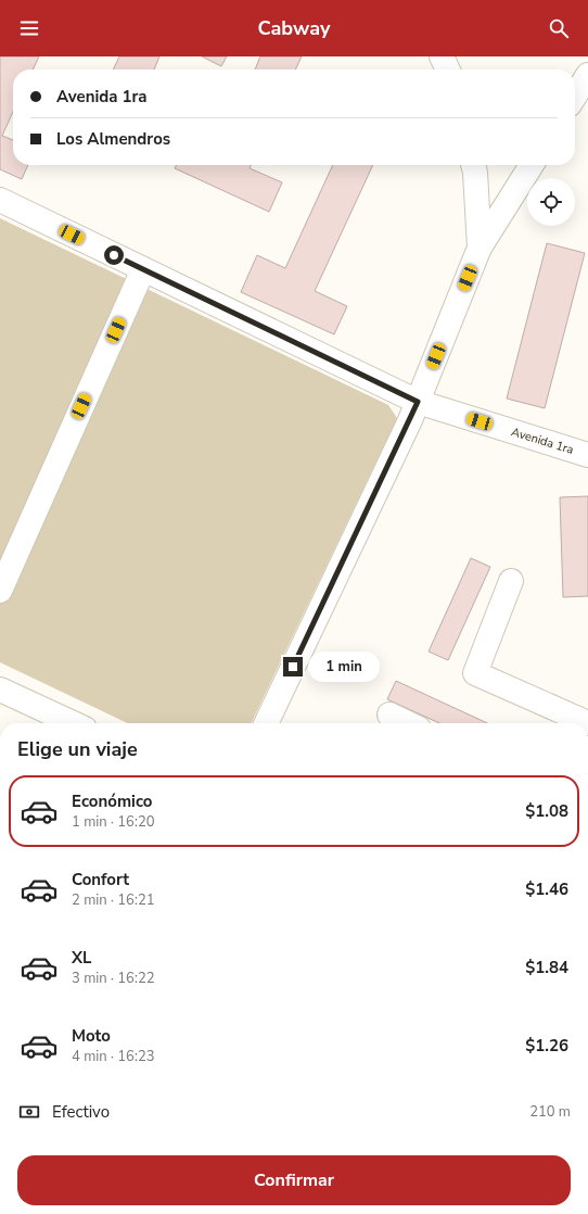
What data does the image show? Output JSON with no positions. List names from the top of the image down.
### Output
{
  "streets": {
    "street": ["Avenida 1ra"]
  },
  "page": {
    "header": "Cabway",
    "banner": ["Avenida 1ra", "Los Almendros"],
    "bubble": "1 min",
    "heading": "Elige un viaje",
    "list": [
      {
        "name": "Económico",
        "note": "1 min · 16:20",
        "value": "$1.08"
      },
      {
        "name": "Confort",
        "note": "2 min · 16:21",
        "value": "$1.46"
      },
      {
        "name": "XL",
        "note": "3 min · 16:22",
        "value": "$1.84"
      },
      {
        "name": "Moto",
        "note": "4 min · 16:23",
        "value": "$1.26"
      }
    ],
    "pay": ["Efectivo", "210 m"],
    "buttons": "Confirmar"
  }
}
